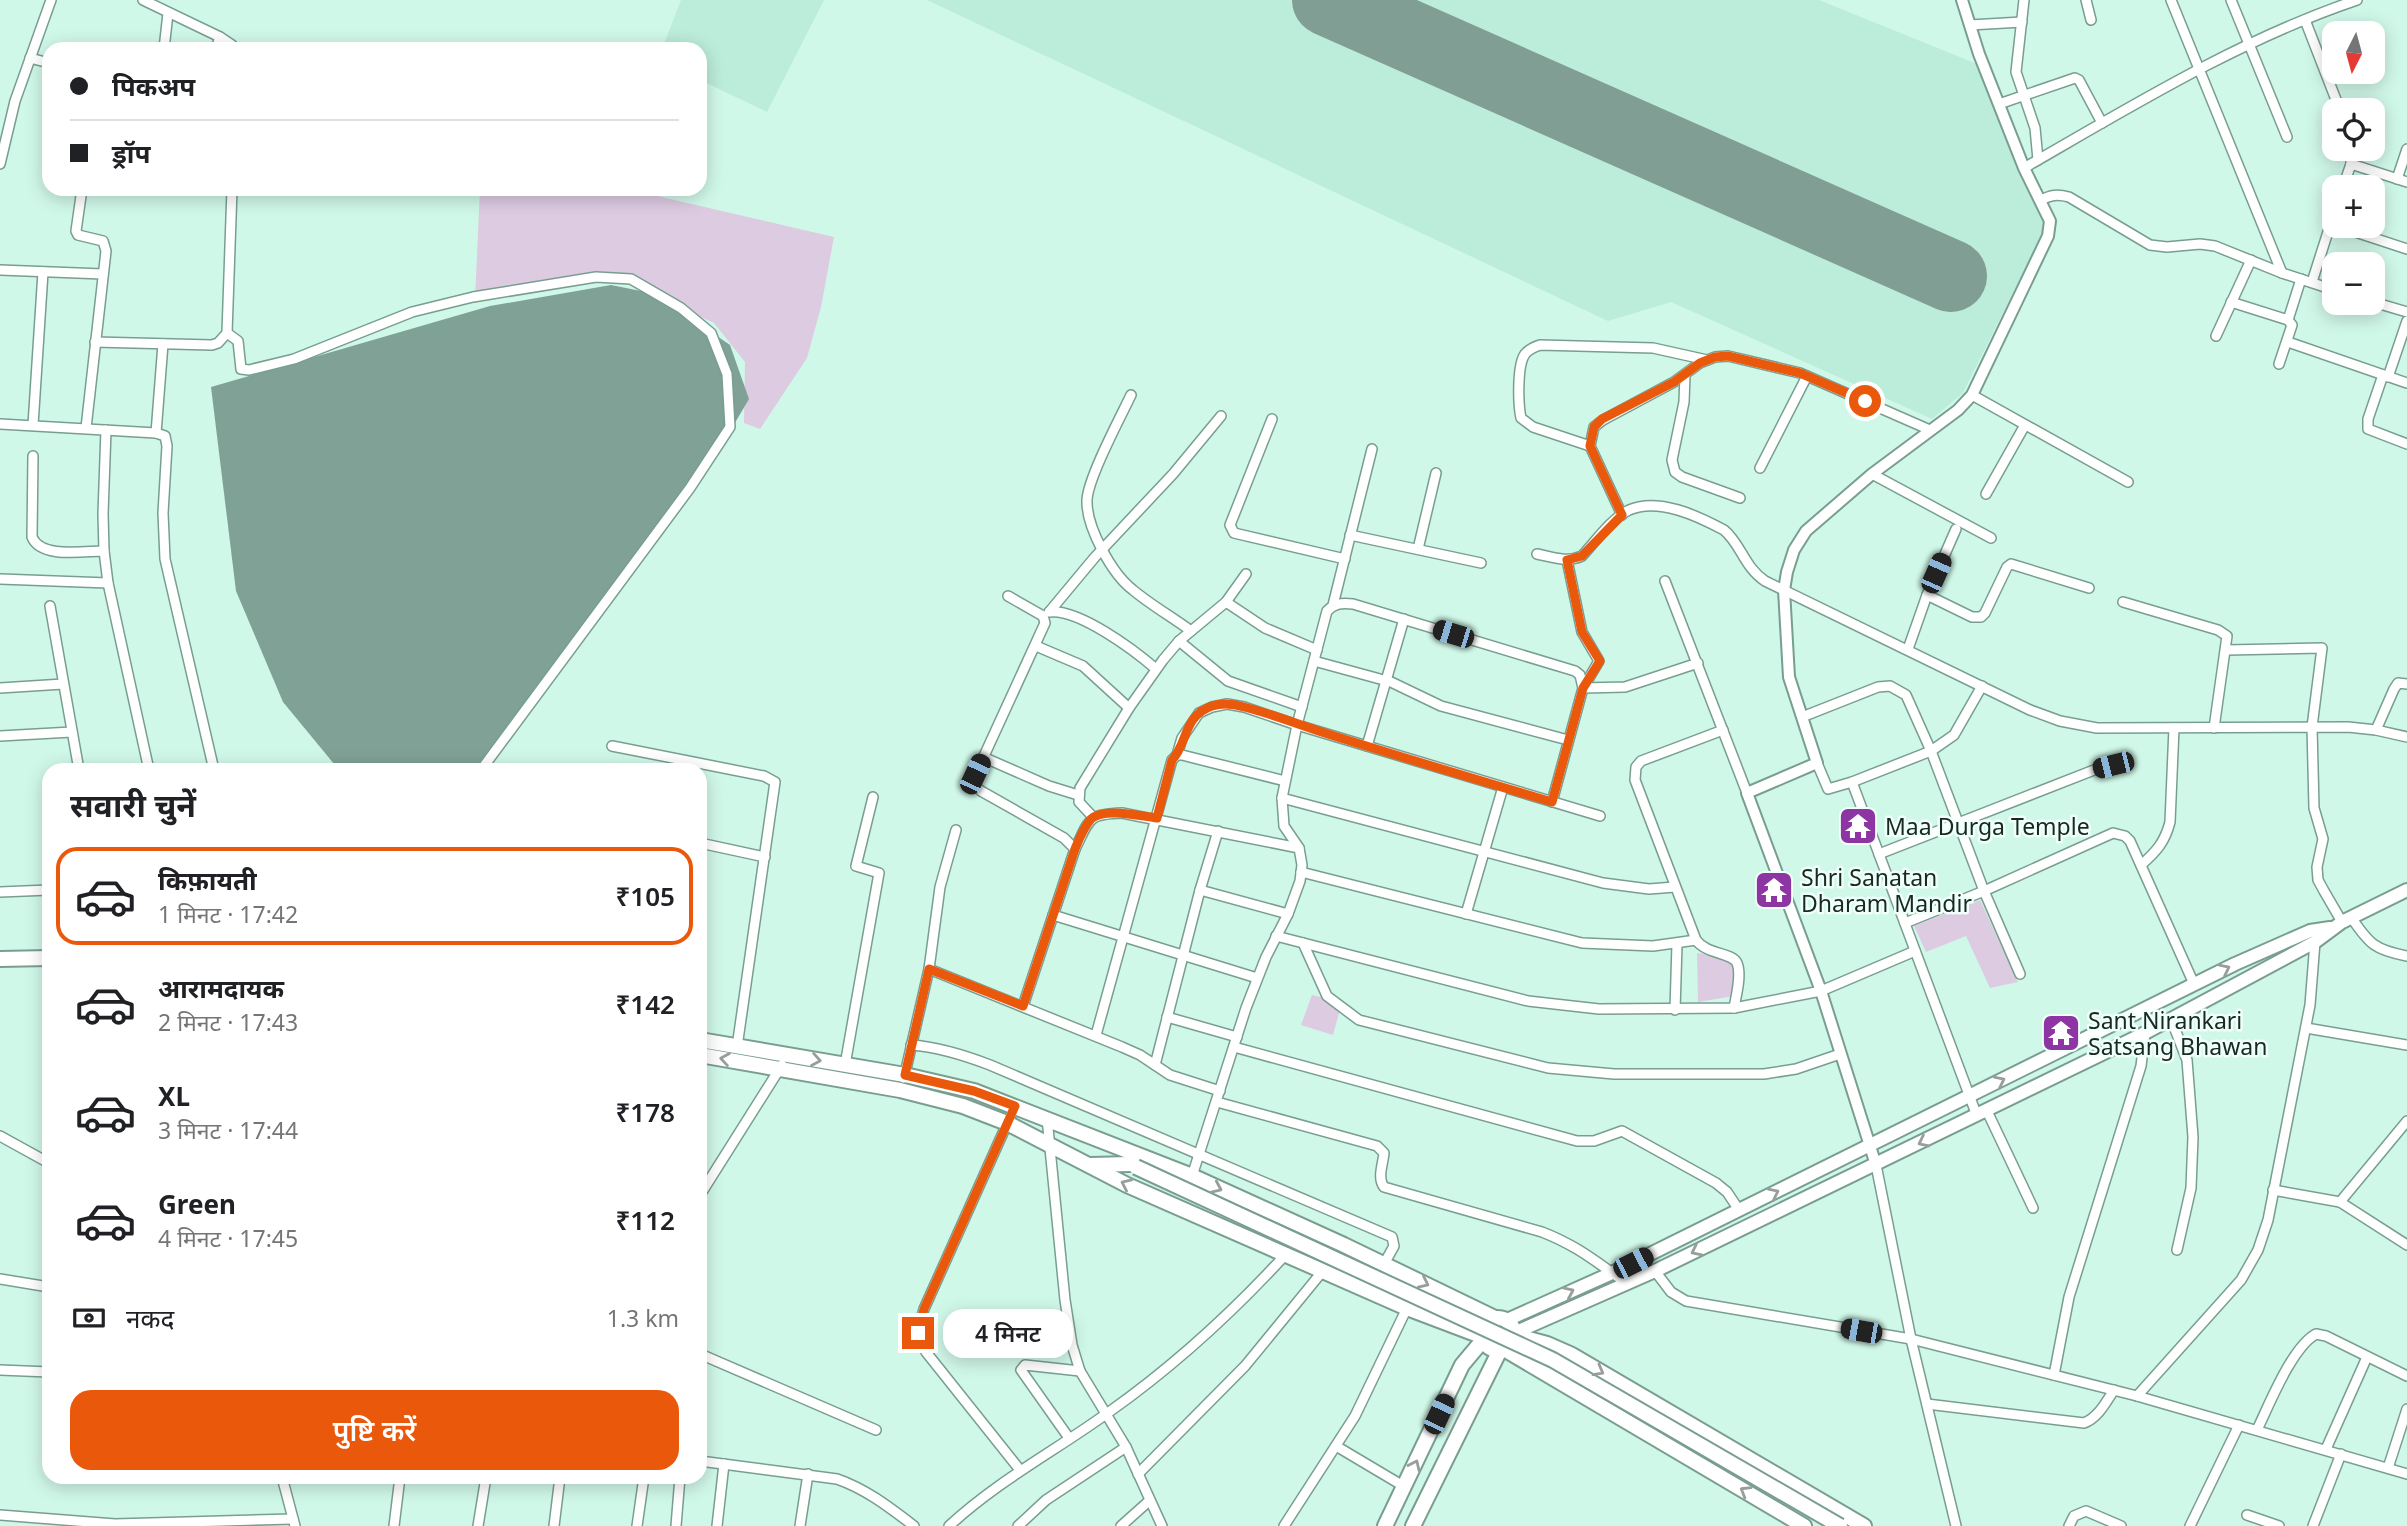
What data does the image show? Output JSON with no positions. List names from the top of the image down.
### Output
{
  "places": {
    "temple": ["Maa Durga Temple", "Shri Sanatan Dharam Mandir", "Sant Nirankari Satsang Bhawan"]
  },
  "north": "bottom",
  "page": {
    "map_buttons": ["+", "−"],
    "banner": ["पिकअप", "ड्रॉप"],
    "heading": "सवारी चुनें",
    "list": [
      {
        "name": "किफ़ायती",
        "note": "1 मिनट · 17:42",
        "value": "₹105"
      },
      {
        "name": "आरामदायक",
        "note": "2 मिनट · 17:43",
        "value": "₹142"
      },
      {
        "name": "XL",
        "note": "3 मिनट · 17:44",
        "value": "₹178"
      },
      {
        "name": "Green",
        "note": "4 मिनट · 17:45",
        "value": "₹112"
      }
    ],
    "pay": ["नकद", "1.3 km"],
    "bubble": "4 मिनट",
    "buttons": "पुष्टि करें"
  }
}
